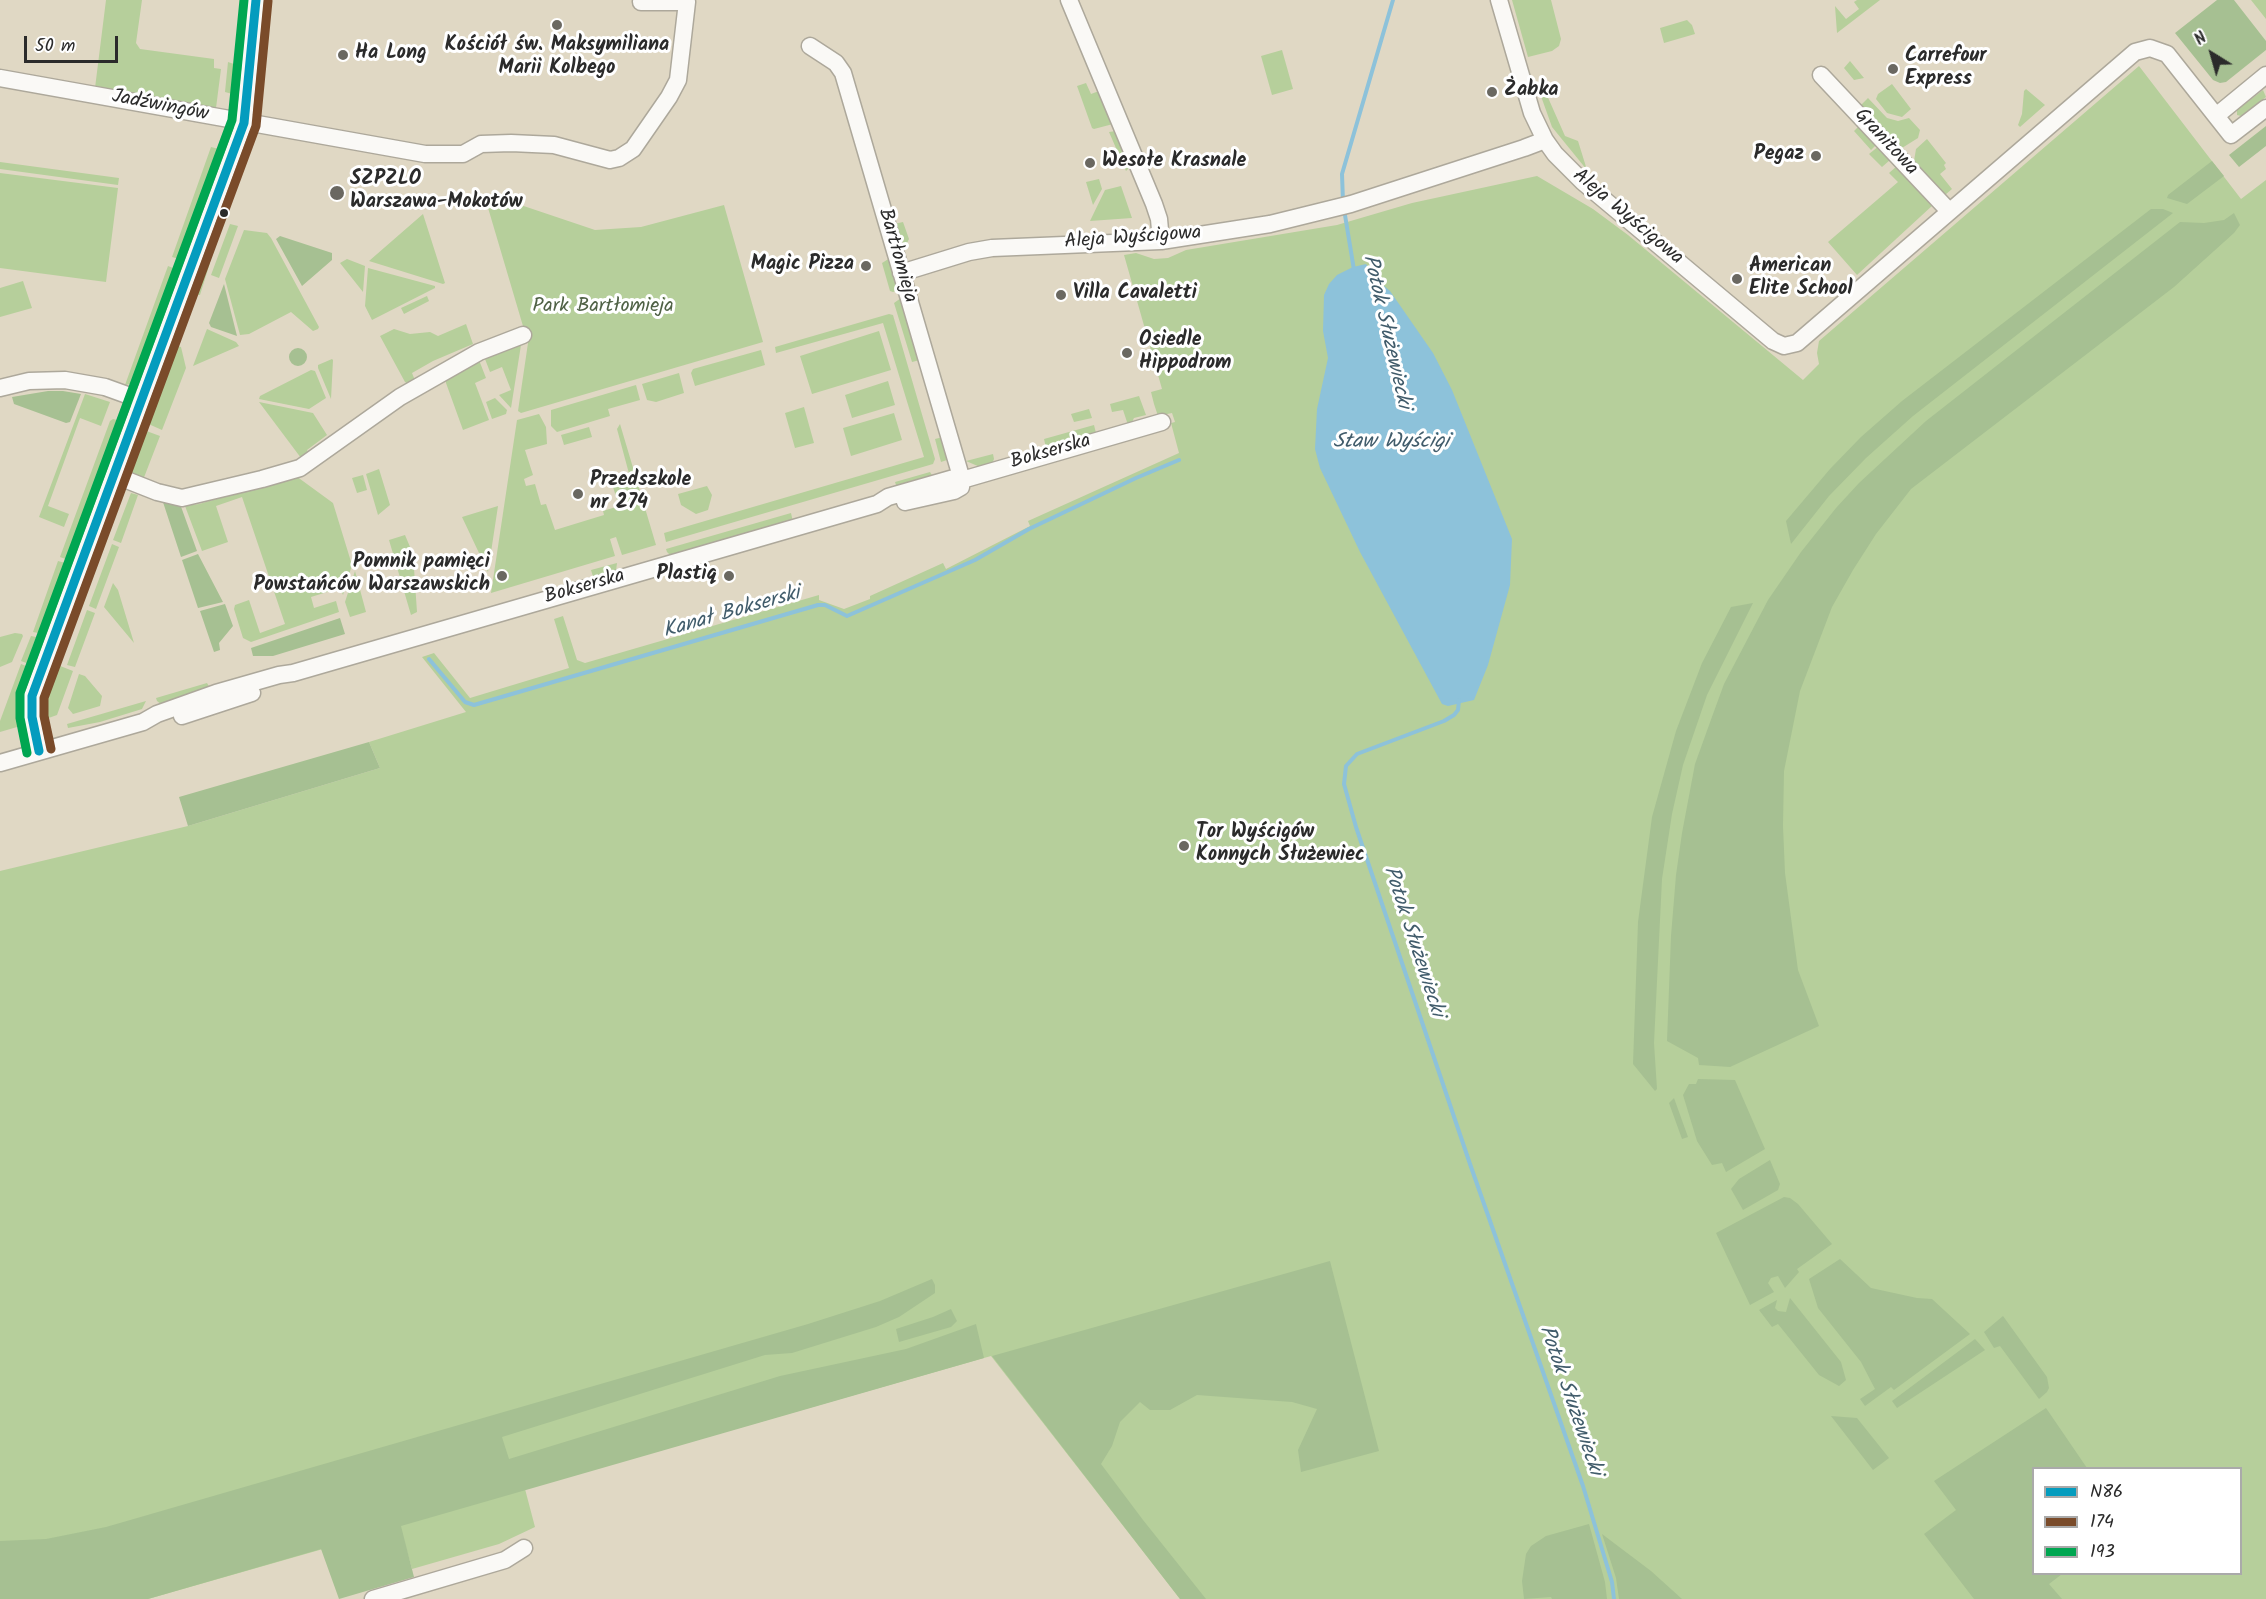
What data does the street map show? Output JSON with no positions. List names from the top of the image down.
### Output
{
  "streets": {
    "street": [
      "Jadźwingów",
      "Granitowa",
      "Aleja Wyścigowa",
      "Bartłomieja",
      "Bokserska"
    ]
  },
  "crossings": [
    ["Granitowa", "Aleja Wyścigowa"],
    ["Aleja Wyścigowa", "Bartłomieja"],
    ["Bartłomieja", "Bokserska"]
  ],
  "water": ["Potok Służewiecki", "Staw Wyścigi", "Kanał Bokserski"],
  "parks": ["Park Bartłomieja"],
  "places": [
    "Kościół św. Maksymiliana Marii Kolbego",
    "Ha Long",
    "Carrefour Express",
    "Żabka",
    "Pegaz",
    "Wesołe Krasnale",
    "SZPZLO Warszawa-Mokotów",
    "Magic Pizza",
    "American Elite School",
    "Villa Cavaletti",
    "Osiedle Hippodrom",
    "Przedszkole nr 274",
    "Pomnik pamięci Powstańców Warszawskich",
    "Plastiq",
    "Tor Wyścigów Konnych Służewiec"
  ],
  "lines": ["transit line N86", "transit line 193", "transit line 174"],
  "legend": ["N86", "174", "193"],
  "scale_bar": "50 m",
  "north": "top left"
}
